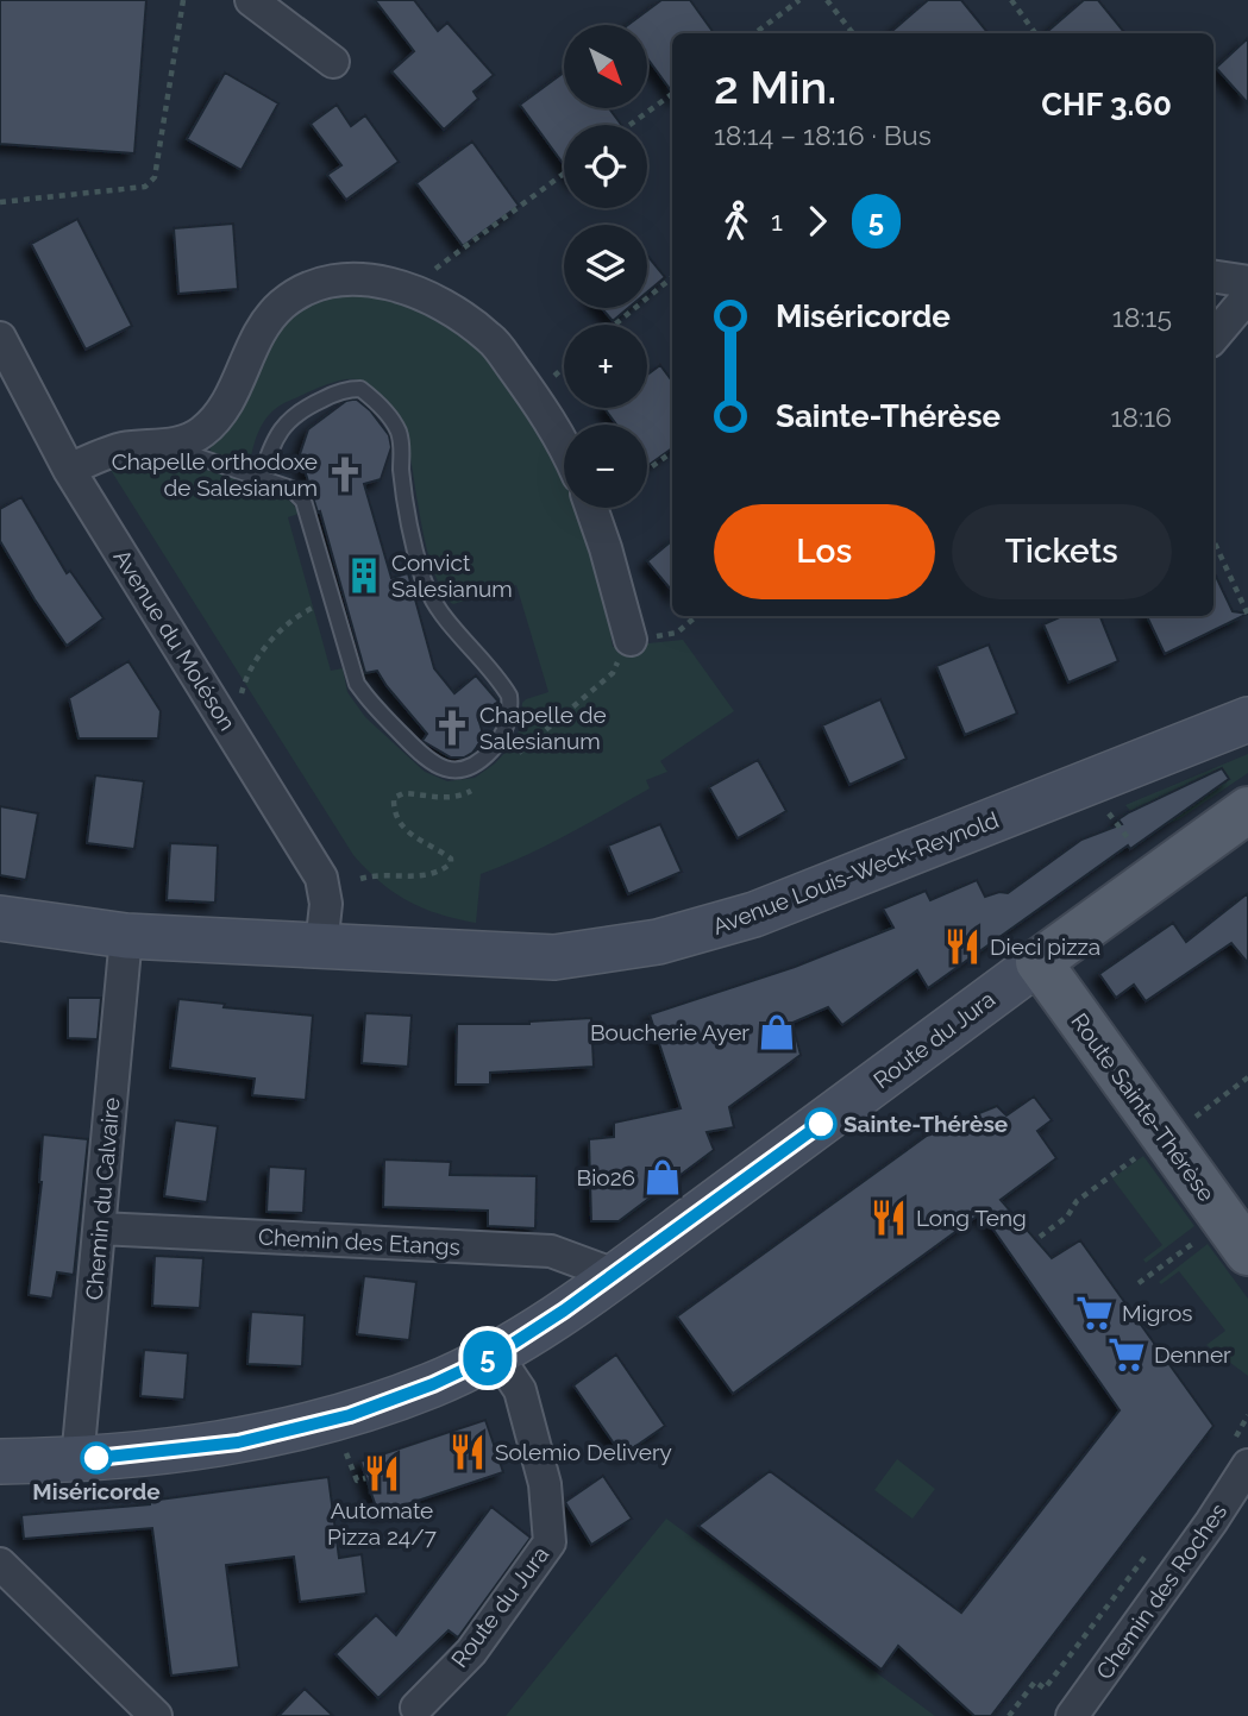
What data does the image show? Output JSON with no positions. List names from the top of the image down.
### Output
{
  "streets": {
    "main road": ["Avenue Louis-Weck-Reynold", "Route du Jura", "Route Sainte-Thérèse"],
    "street": [
      "Avenue du Moléson",
      "Chemin du Calvaire",
      "Chemin des Etangs",
      "Chemin des Roches"
    ]
  },
  "crossings": [
    ["Avenue du Moléson", "Avenue Louis-Weck-Reynold"],
    ["Avenue Louis-Weck-Reynold", "Chemin du Calvaire"],
    ["Route du Jura", "Route Sainte-Thérèse"],
    ["Route du Jura", "Chemin du Calvaire"],
    ["Route du Jura", "Chemin des Etangs"],
    ["Chemin du Calvaire", "Chemin des Etangs"]
  ],
  "places": {
    "church": ["Chapelle orthodoxe de Salesianum", "Chapelle de Salesianum"],
    "building": ["Convict Salesianum"],
    "restaurant": [
      "Dieci pizza",
      "Long Teng",
      "Solemio Delivery",
      "Automate Pizza 24/7"
    ],
    "shop": ["Boucherie Ayer", "Bio26"],
    "other": ["Sainte-Thérèse", "Miséricorde"],
    "supermarket": ["Migros", "Denner"]
  },
  "lines": ["bus line 5"],
  "north": "bottom right",
  "page": {
    "on_map": "5",
    "map_buttons": ["+", "−"],
    "heading": ["2 Min.", "18:14 – 18:16 · Bus", "CHF 3.60"],
    "legs": ["1", "5"],
    "list": [
      {
        "name": "Miséricorde",
        "value": "18:15"
      },
      {
        "name": "Sainte-Thérèse",
        "value": "18:16"
      }
    ],
    "buttons": ["Los", "Tickets"]
  }
}
